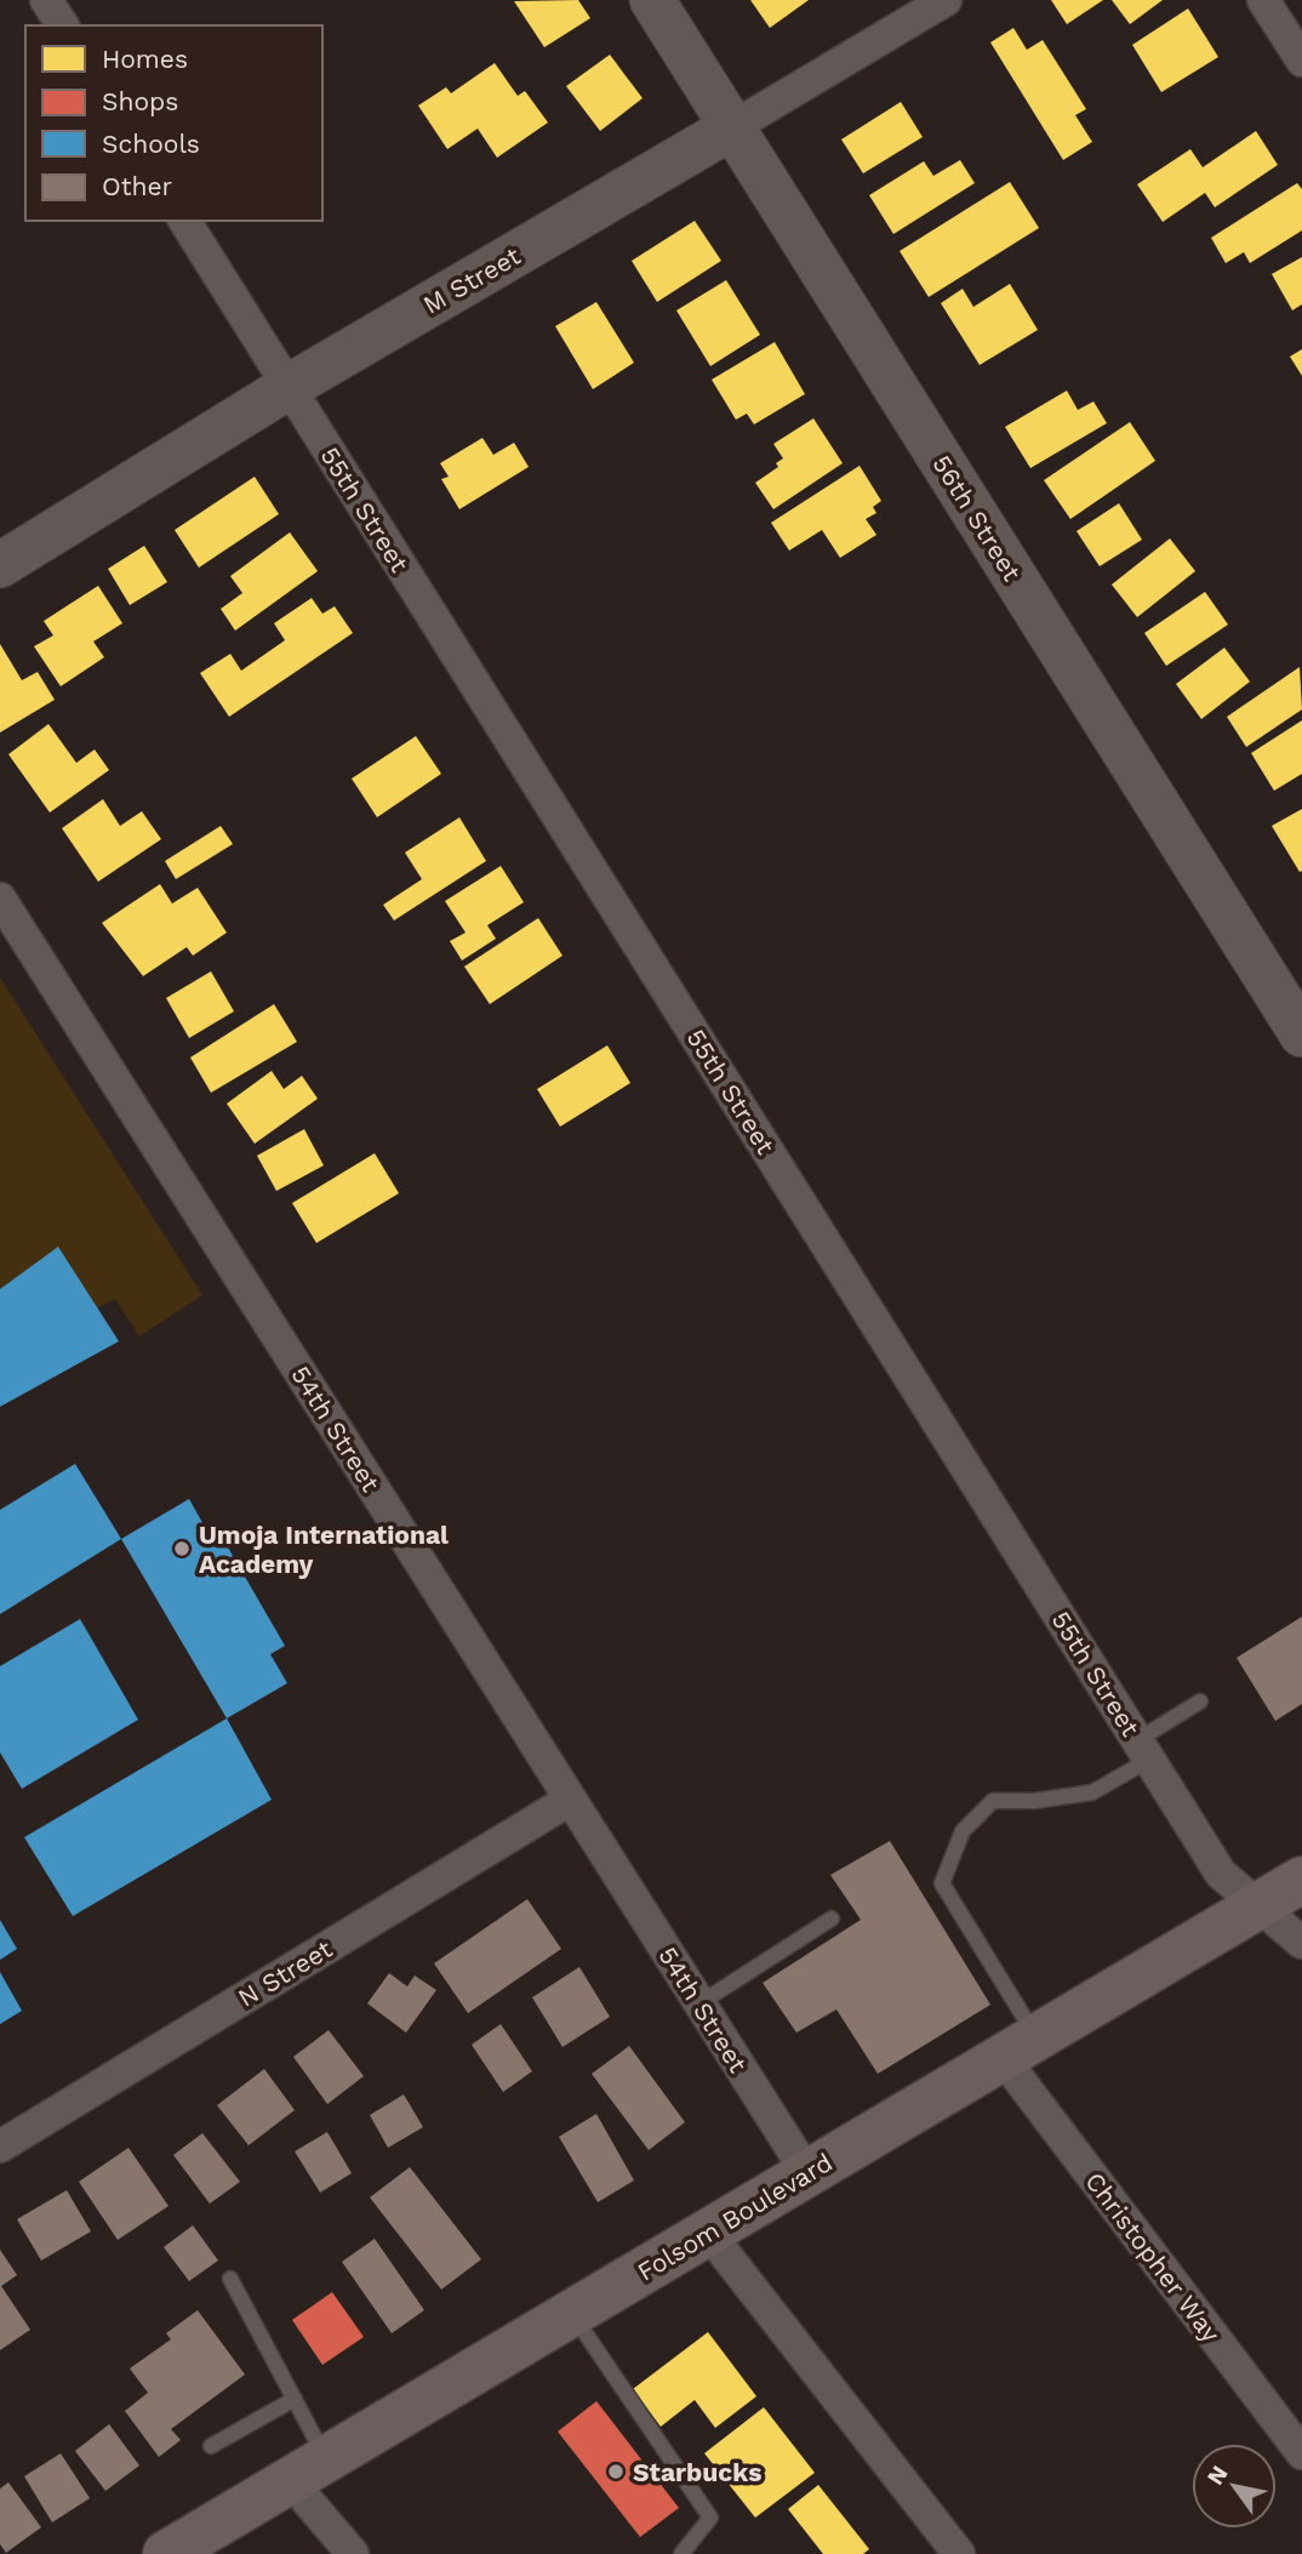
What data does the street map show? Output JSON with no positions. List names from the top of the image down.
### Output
{
  "streets": {
    "main road": ["Folsom Boulevard"],
    "street": [
      "M Street",
      "55th Street",
      "56th Street",
      "54th Street",
      "N Street",
      "Christopher Way"
    ]
  },
  "crossings": [
    ["M Street", "55th Street"],
    ["M Street", "56th Street"],
    ["55th Street", "Folsom Boulevard"],
    ["54th Street", "N Street"],
    ["54th Street", "Folsom Boulevard"],
    ["Folsom Boulevard", "Christopher Way"]
  ],
  "places": ["Umoja International Academy", "Starbucks"],
  "legend": [
    "Homes",
    "Shops",
    "Schools",
    "Other"
  ],
  "north": "top left"
}
